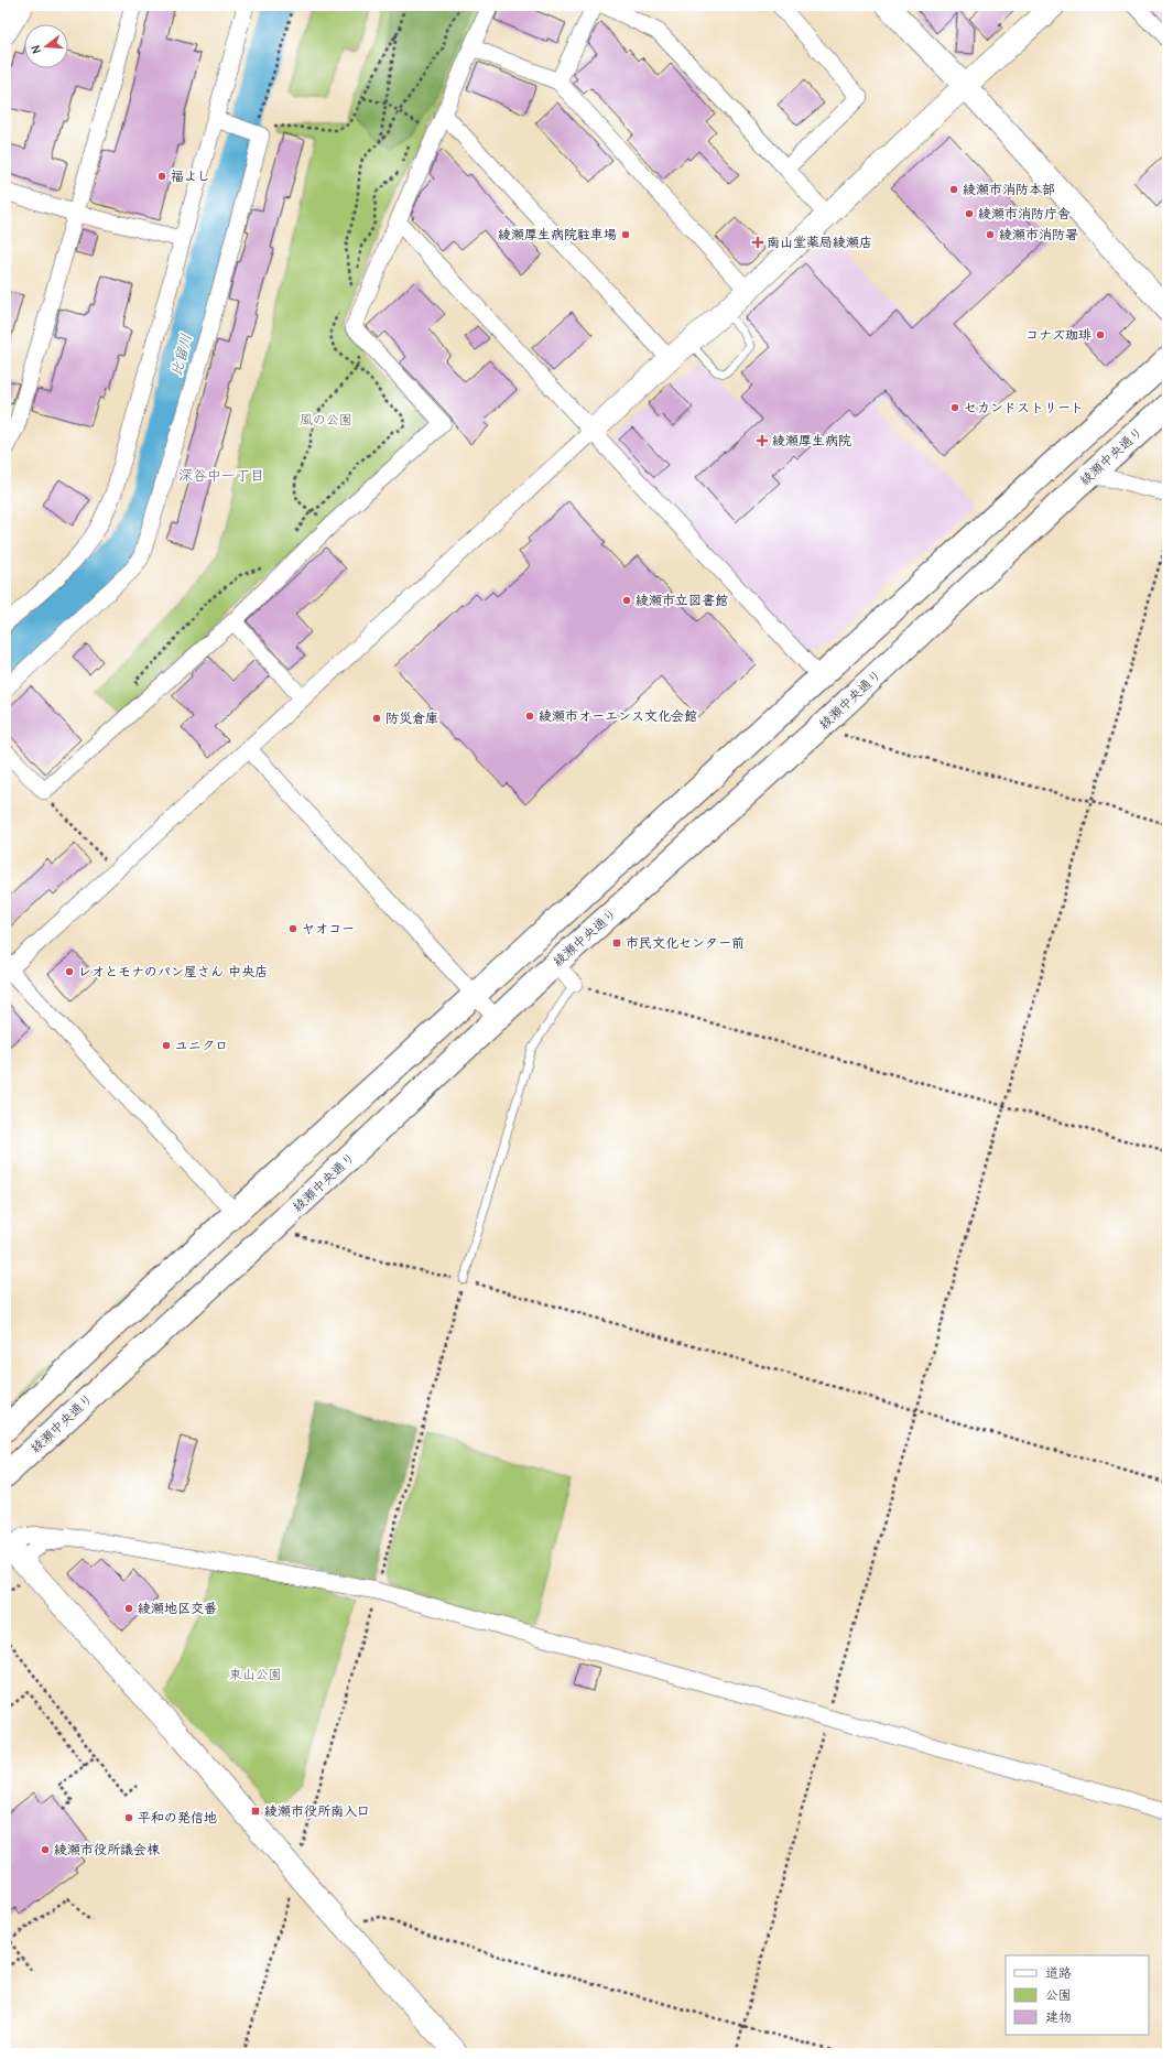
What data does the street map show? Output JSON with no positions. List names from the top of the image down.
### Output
{
  "streets": {
    "main road": ["綾瀬中央通り"]
  },
  "districts": ["深谷中一丁目"],
  "water": ["比留川"],
  "parks": ["風の公園", "東山公園"],
  "places": {
    "other": [
      "福よし",
      "綾瀬市消防本部",
      "綾瀬市消防庁舎",
      "綾瀬厚生病院駐車場",
      "綾瀬市消防署",
      "コナズ珈琲",
      "セカンドストリート",
      "綾瀬市立図書館",
      "綾瀬市オーエンス文化会館",
      "防災倉庫",
      "ヤオコー",
      "レオとモナのパン屋さん 中央店",
      "ユニクロ",
      "綾瀬地区交番",
      "平和の発信地",
      "綾瀬市役所議会棟"
    ],
    "health": ["南山堂薬局綾瀬店", "綾瀬厚生病院"],
    "transit": ["市民文化センター前", "綾瀬市役所南入口"]
  },
  "legend": ["道路", "公園", "建物"],
  "north": "left"
}
